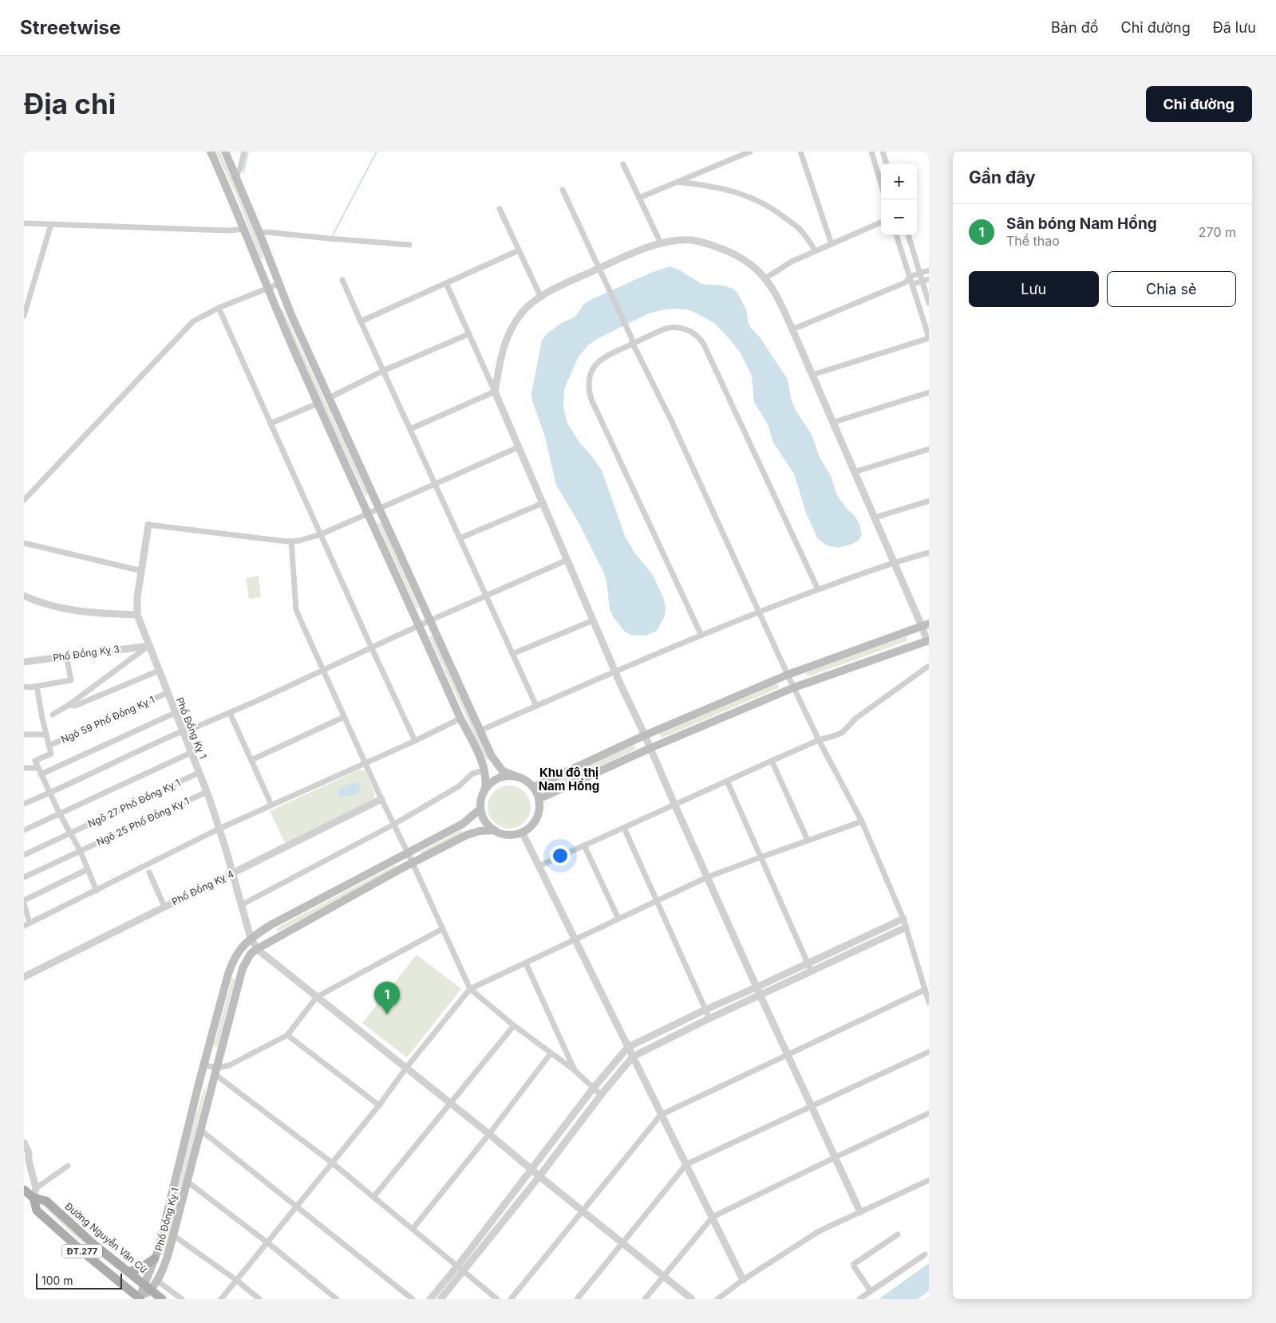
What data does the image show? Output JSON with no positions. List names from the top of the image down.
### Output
{
  "streets": {
    "main road": ["Phố Đồng Kỵ 1", "Đường Nguyễn Văn Cừ", "ĐT.277"],
    "street": [
      "Phố Đồng Kỵ 3",
      "Ngõ 59 Phố Đồng Kỵ 1",
      "Ngõ 27 Phố Đồng Kỵ 1",
      "Ngõ 25 Phố Đồng Kỵ 1",
      "Phố Đồng Kỵ 4"
    ]
  },
  "crossings": [
    ["Phố Đồng Kỵ 3", "Phố Đồng Kỵ 1"],
    ["Ngõ 59 Phố Đồng Kỵ 1", "Phố Đồng Kỵ 1"],
    ["Phố Đồng Kỵ 1", "Ngõ 27 Phố Đồng Kỵ 1"],
    ["Phố Đồng Kỵ 1", "Ngõ 25 Phố Đồng Kỵ 1"],
    ["Phố Đồng Kỵ 1", "Phố Đồng Kỵ 4"],
    ["Phố Đồng Kỵ 1", "Đường Nguyễn Văn Cừ"]
  ],
  "districts": ["Khu đô thị Nam Hồng"],
  "scale_bar": "100 m",
  "page": {
    "header": "Streetwise",
    "nav": ["Bản đồ", "Chỉ đường", "Đã lưu"],
    "buttons": [
      "Chỉ đường",
      ["Lưu", "Chia sẻ"]
    ],
    "title": "Địa chỉ",
    "heading": "Gần đây",
    "map_buttons": ["+", "−"],
    "list": [
      {
        "mark": "1",
        "name": "Sân bóng Nam Hồng",
        "note": "Thể thao",
        "value": "270 m"
      }
    ],
    "pins": "1",
    "scale": "100 m"
  }
}
